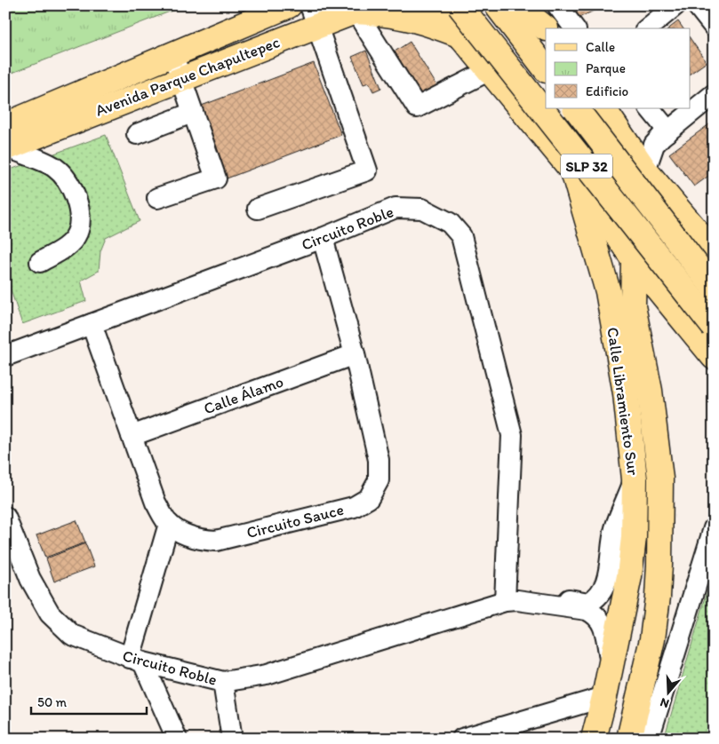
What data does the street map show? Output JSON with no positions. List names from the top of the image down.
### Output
{
  "streets": {
    "main road": ["Avenida Parque Chapultepec", "SLP 32", "Calle Libramiento Sur"],
    "street": ["Circuito Roble", "Calle Álamo", "Circuito Sauce"]
  },
  "crossings": [
    ["Circuito Roble", "Circuito Sauce"],
    ["Calle Álamo", "Circuito Sauce"]
  ],
  "legend": ["Calle", "Parque", "Edificio"],
  "scale_bar": "50 m",
  "north": "bottom"
}
